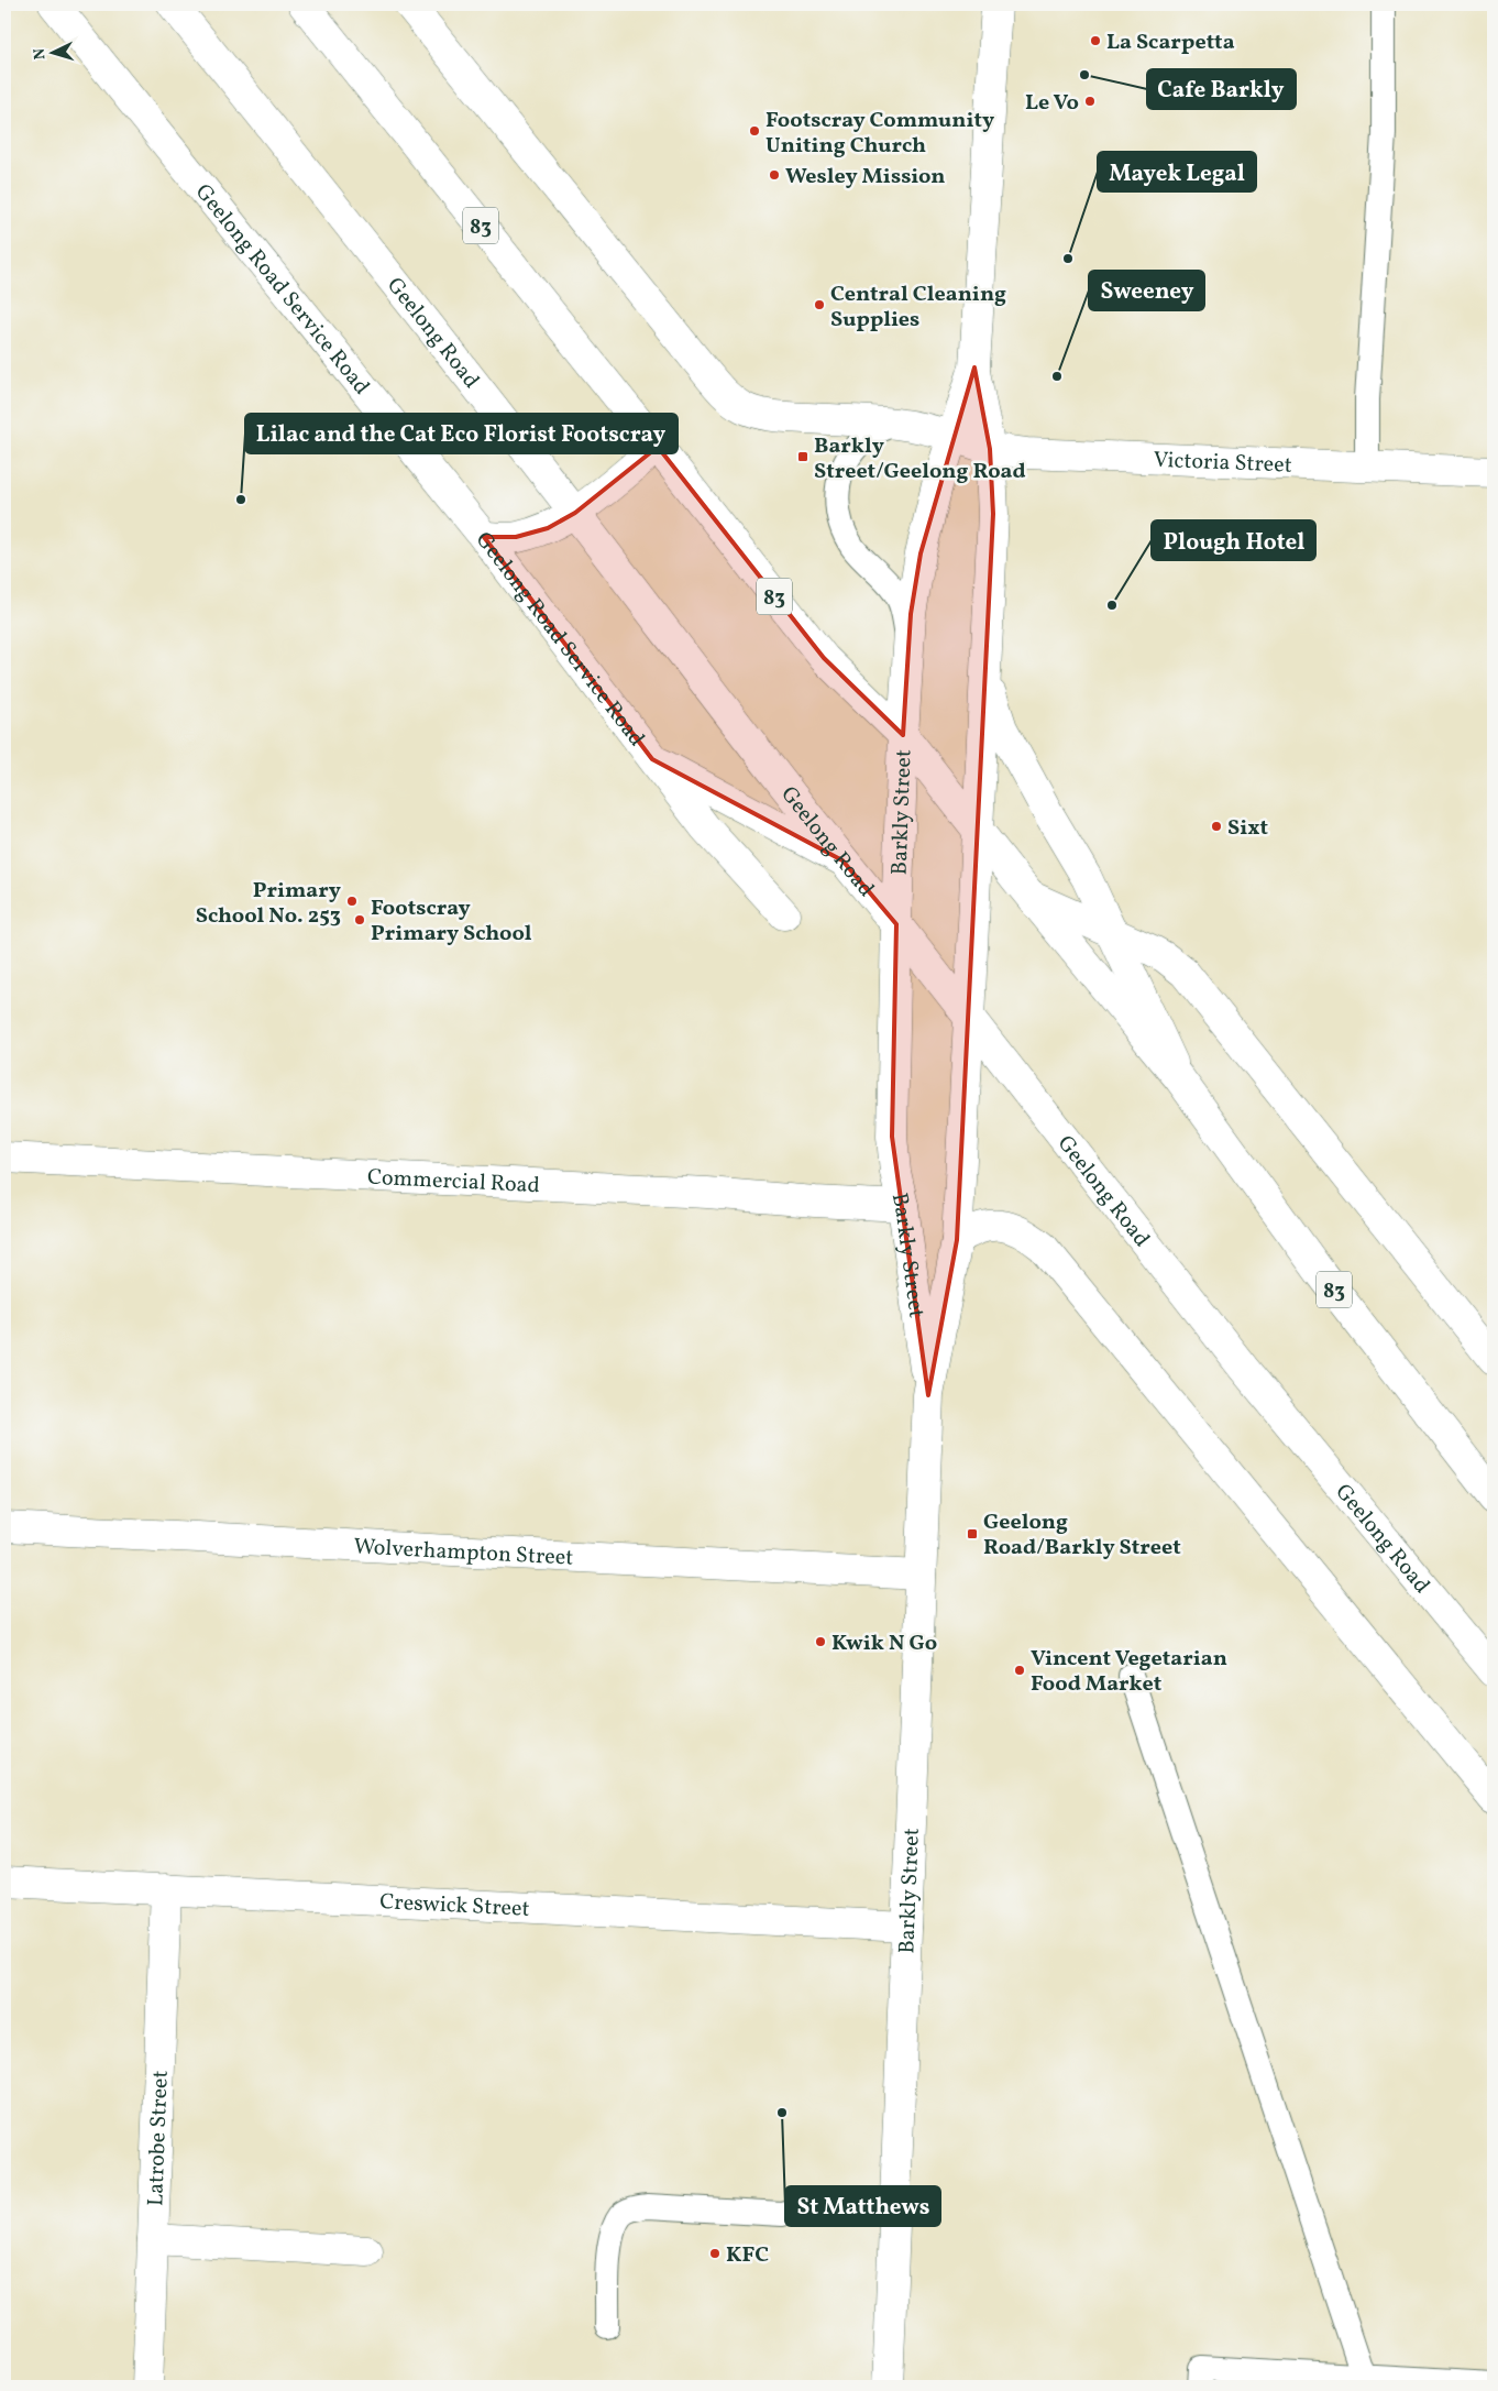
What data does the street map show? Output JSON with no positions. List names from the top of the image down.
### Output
{
  "streets": {
    "main road": [
      "83",
      "Geelong Road Service Road",
      "Geelong Road",
      "Victoria Street",
      "Barkly Street",
      "Commercial Road",
      "Wolverhampton Street",
      "Creswick Street",
      "Latrobe Street"
    ]
  },
  "crossings": [
    ["83", "Barkly Street"],
    ["Geelong Road Service Road", "Geelong Road"],
    ["Geelong Road", "Barkly Street"],
    ["Victoria Street", "Barkly Street"],
    ["Barkly Street", "Commercial Road"],
    ["Barkly Street", "Wolverhampton Street"],
    ["Barkly Street", "Creswick Street"],
    ["Creswick Street", "Latrobe Street"]
  ],
  "places": {
    "other": [
      "La Scarpetta",
      "Cafe Barkly",
      "Le Vo",
      "Footscray Community Uniting Church",
      "Wesley Mission",
      "Mayek Legal",
      "Central Cleaning Supplies",
      "Sweeney",
      "Lilac and the Cat Eco Florist Footscray",
      "Plough Hotel",
      "Sixt",
      "Primary School No. 253",
      "Footscray Primary School",
      "Kwik N Go",
      "Vincent Vegetarian Food Market",
      "St Matthews",
      "KFC"
    ],
    "transit": ["Barkly Street/Geelong Road", "Geelong Road/Barkly Street"]
  },
  "north": "left"
}
